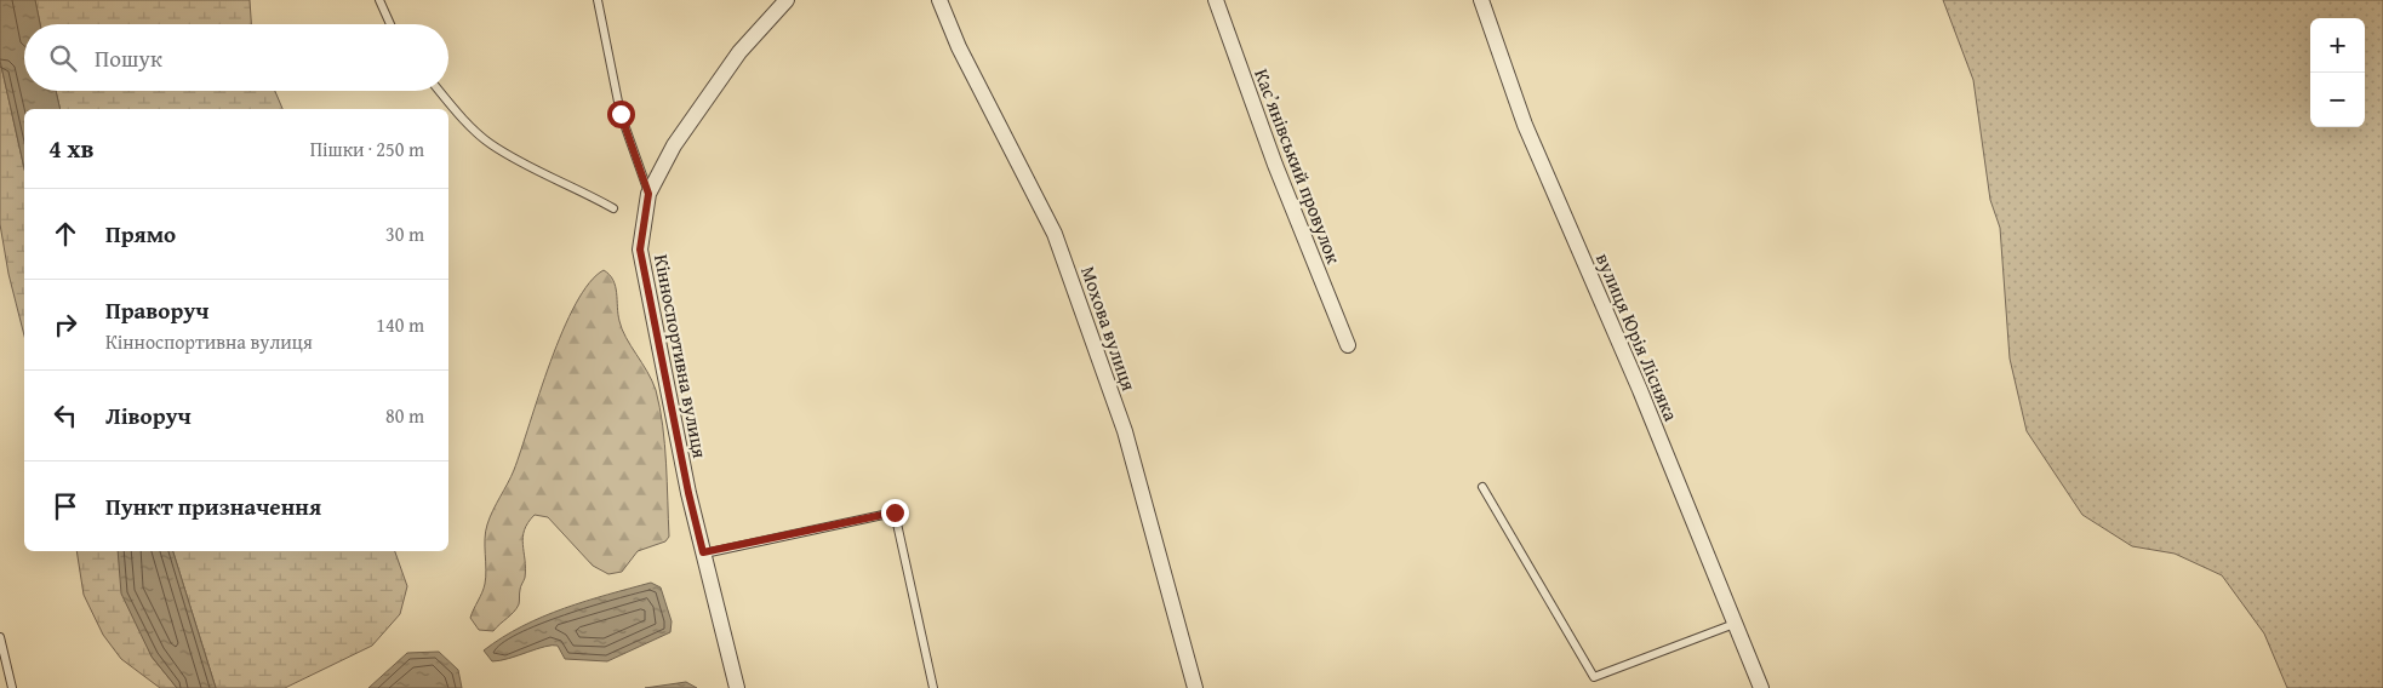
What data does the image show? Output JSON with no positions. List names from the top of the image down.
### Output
{
  "streets": {
    "street": [
      "Касʼянівський провулок",
      "Мохова вулиця",
      "вулиця Юрія Лісняка",
      "Кінноспортивна вулиця"
    ]
  },
  "page": {
    "map_buttons": ["+", "−"],
    "search": "Пошук",
    "heading": ["4 хв", "Пішки · 250 m"],
    "list": [
      ["Прямо", "30 m"],
      ["Праворуч", "Кінноспортивна вулиця", "140 m"],
      ["Ліворуч", "80 m"],
      "Пункт призначення"
    ]
  }
}
